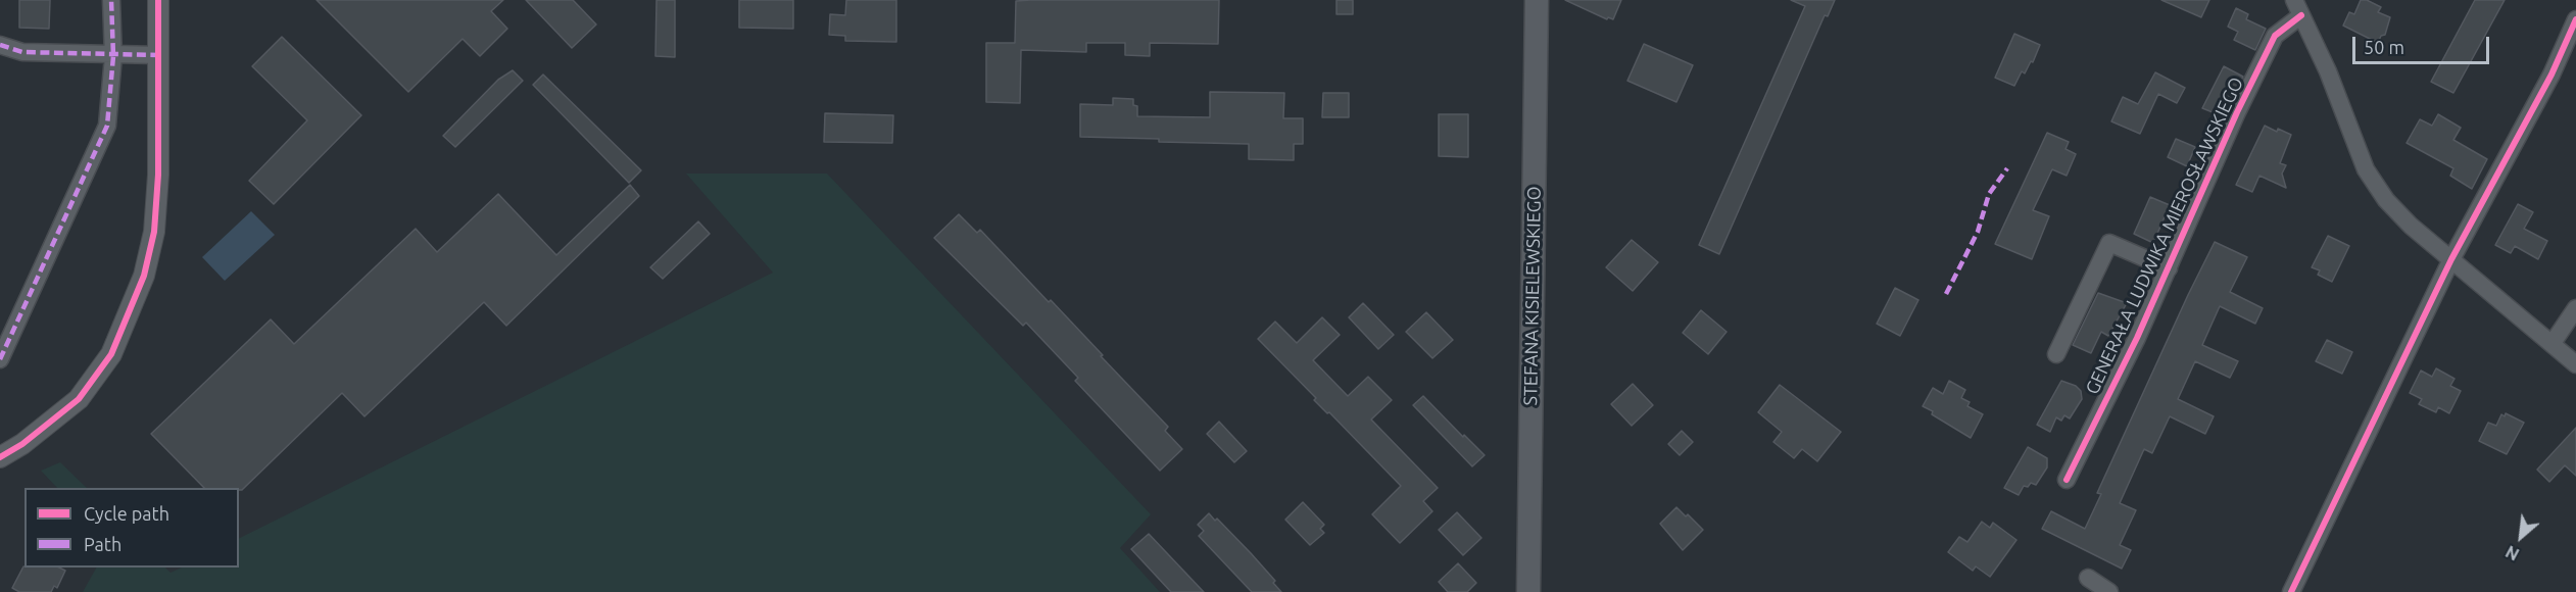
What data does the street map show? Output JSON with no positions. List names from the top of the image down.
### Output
{
  "streets": {
    "main road": ["STEFANA KISIELEWSKIEGO"],
    "street": ["GENERAŁA LUDWIKA MIEROSŁAWSKIEGO"]
  },
  "legend": ["Cycle path", "Path"],
  "scale_bar": "50 m",
  "north": "bottom left"
}
